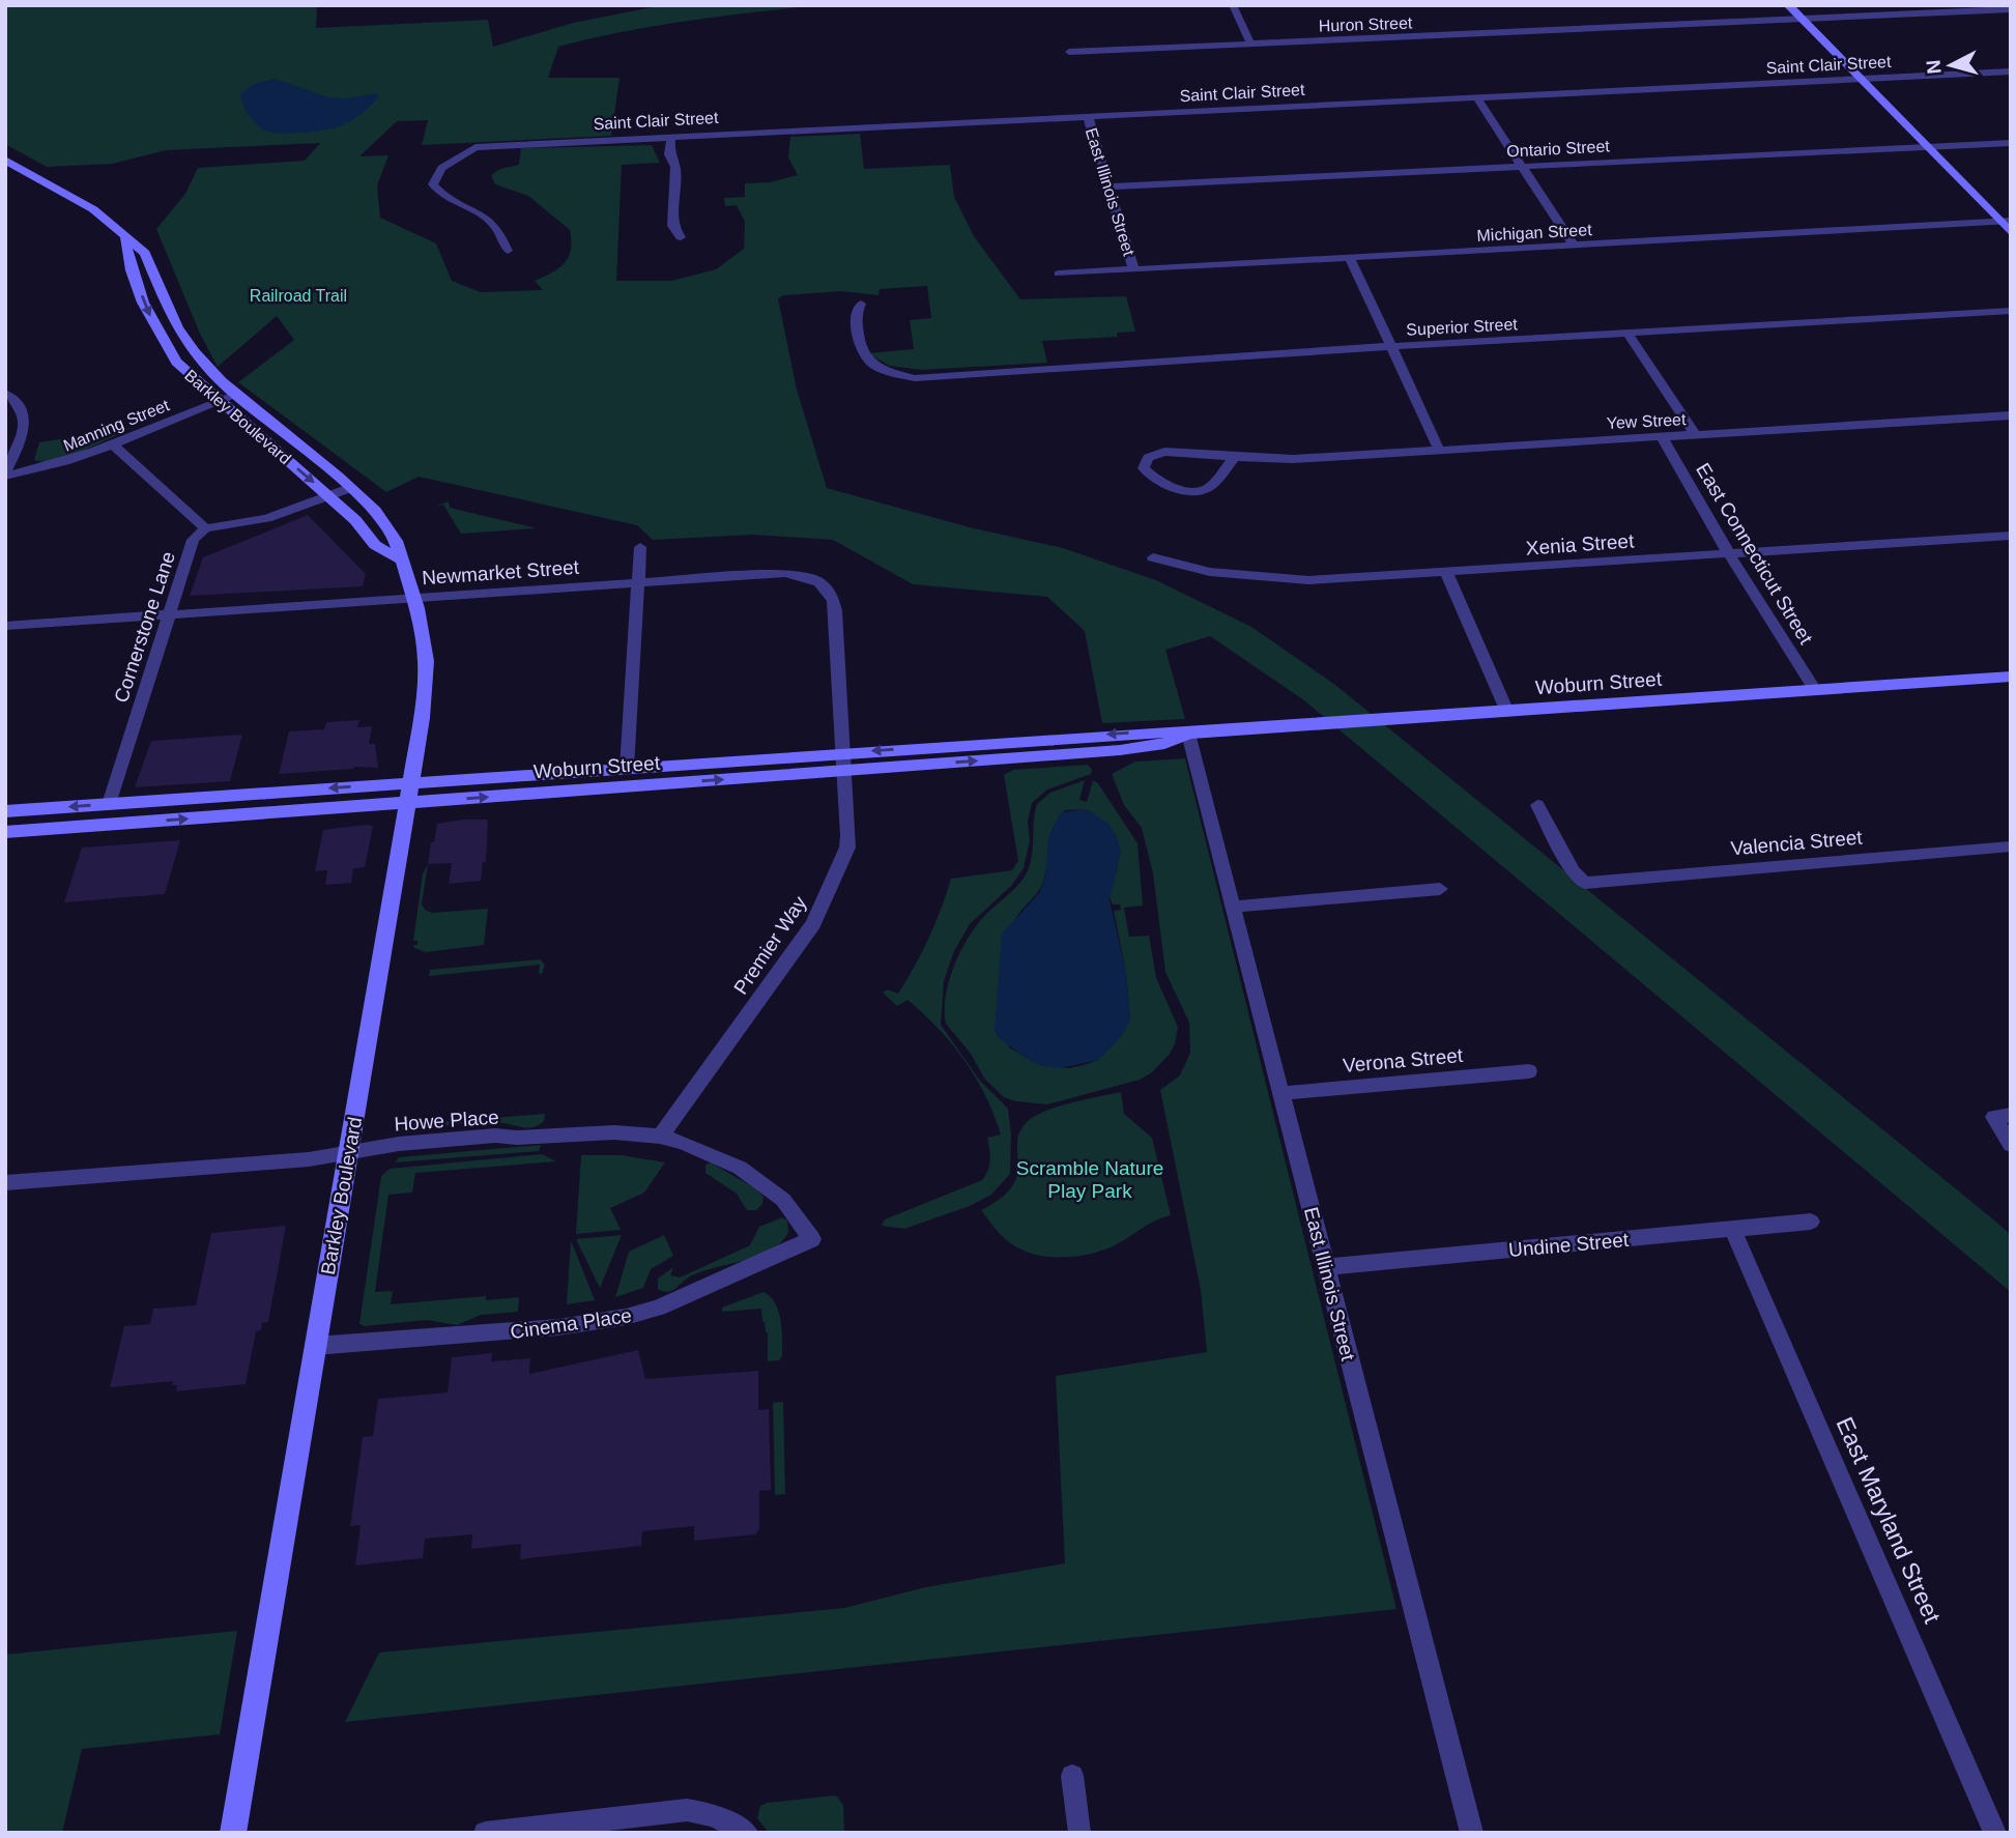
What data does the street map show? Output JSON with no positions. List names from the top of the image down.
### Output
{
  "streets": {
    "main road": ["Barkley Boulevard", "Woburn Street"],
    "street": [
      "Huron Street",
      "Saint Clair Street",
      "Ontario Street",
      "East Illinois Street",
      "Michigan Street",
      "Superior Street",
      "Yew Street",
      "Manning Street",
      "Xenia Street",
      "East Connecticut Street",
      "Newmarket Street",
      "Cornerstone Lane",
      "Valencia Street",
      "Premier Way",
      "Verona Street",
      "Howe Place",
      "Undine Street",
      "Cinema Place",
      "East Maryland Street"
    ]
  },
  "crossings": [
    ["Saint Clair Street", "East Illinois Street"],
    ["Ontario Street", "East Illinois Street"],
    ["East Illinois Street", "Michigan Street"],
    ["East Illinois Street", "Woburn Street"],
    ["East Illinois Street", "Verona Street"],
    ["East Illinois Street", "Undine Street"],
    ["Superior Street", "East Connecticut Street"],
    ["Barkley Boulevard", "Manning Street"],
    ["Barkley Boulevard", "Newmarket Street"],
    ["Barkley Boulevard", "Woburn Street"],
    ["Barkley Boulevard", "Howe Place"],
    ["Barkley Boulevard", "Cinema Place"],
    ["Yew Street", "East Connecticut Street"],
    ["Xenia Street", "East Connecticut Street"],
    ["East Connecticut Street", "Woburn Street"],
    ["Newmarket Street", "Cornerstone Lane"],
    ["Newmarket Street", "Woburn Street"],
    ["Newmarket Street", "Premier Way"],
    ["Cornerstone Lane", "Woburn Street"],
    ["Woburn Street", "Premier Way"],
    ["Premier Way", "Howe Place"],
    ["Howe Place", "Cinema Place"],
    ["Undine Street", "East Maryland Street"]
  ],
  "parks": ["Railroad Trail", "Scramble Nature Play Park"],
  "north": "left"
}
